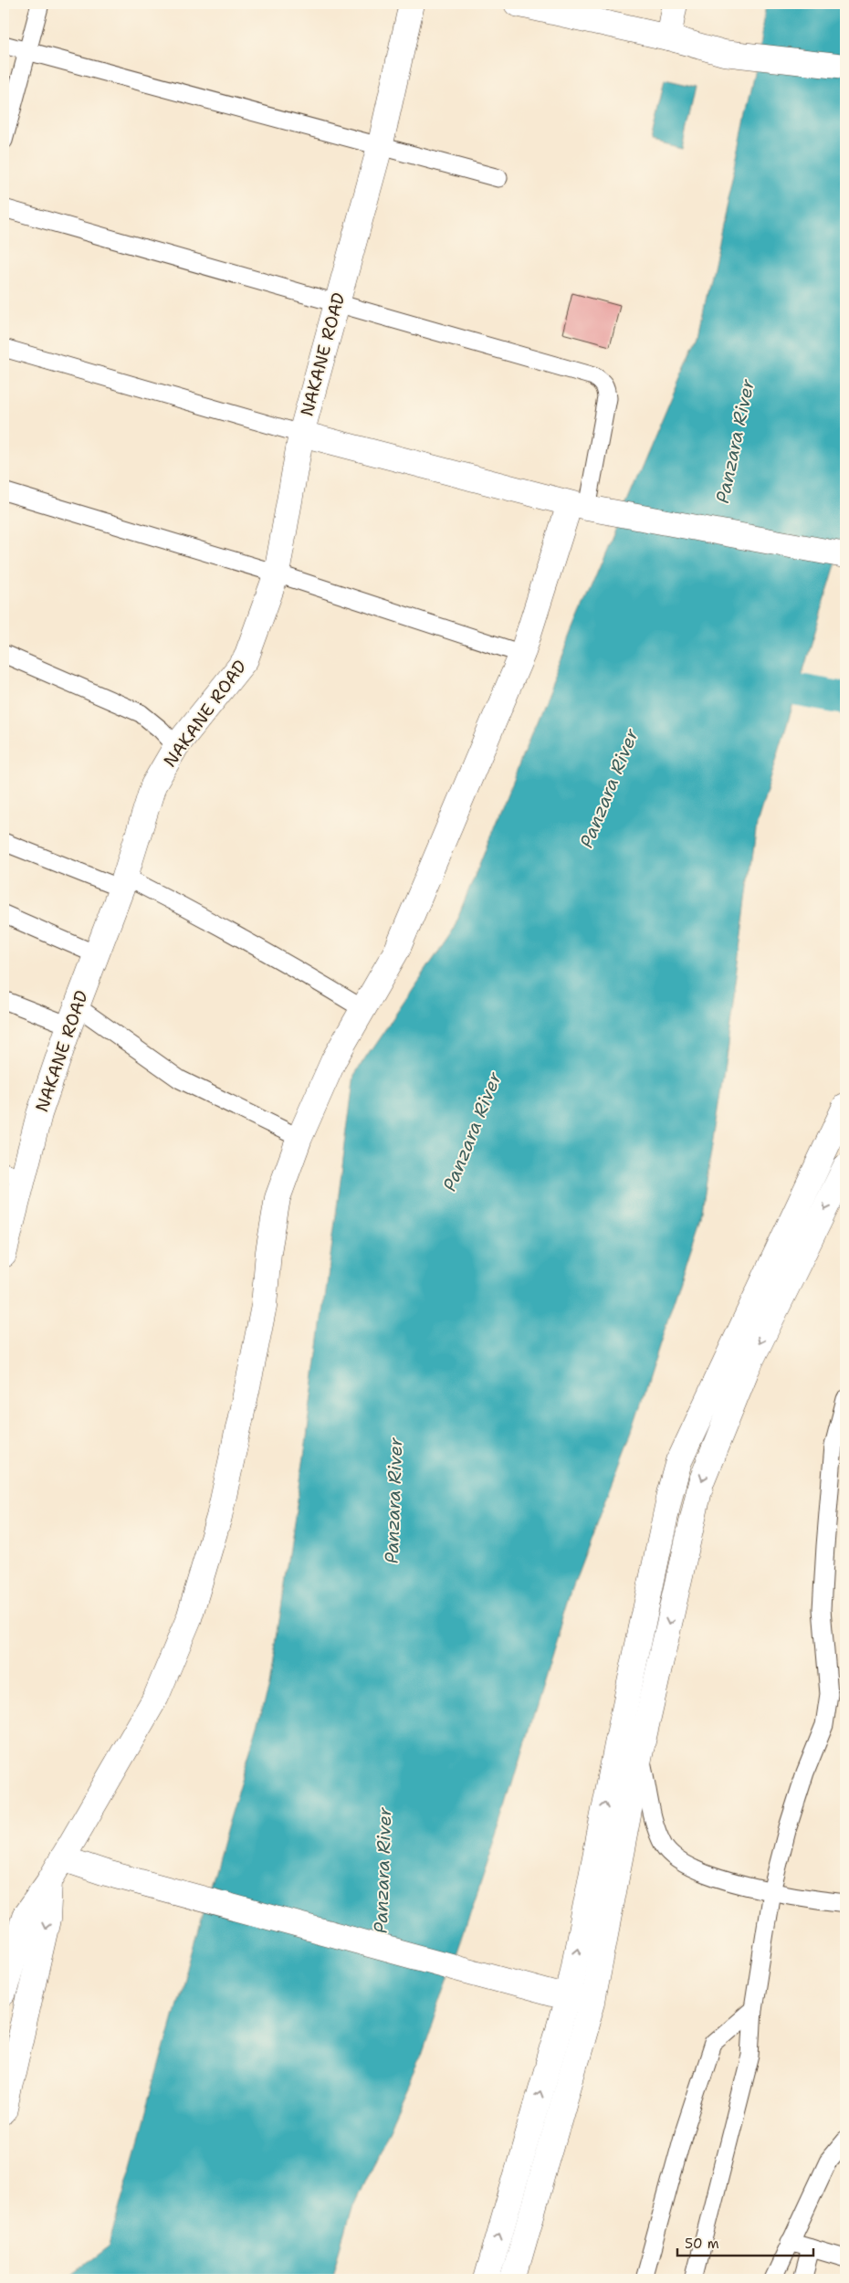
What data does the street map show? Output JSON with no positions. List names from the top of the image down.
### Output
{
  "streets": {
    "street": ["NAKANE ROAD"]
  },
  "water": ["Panzara River"],
  "scale_bar": "50 m"
}
